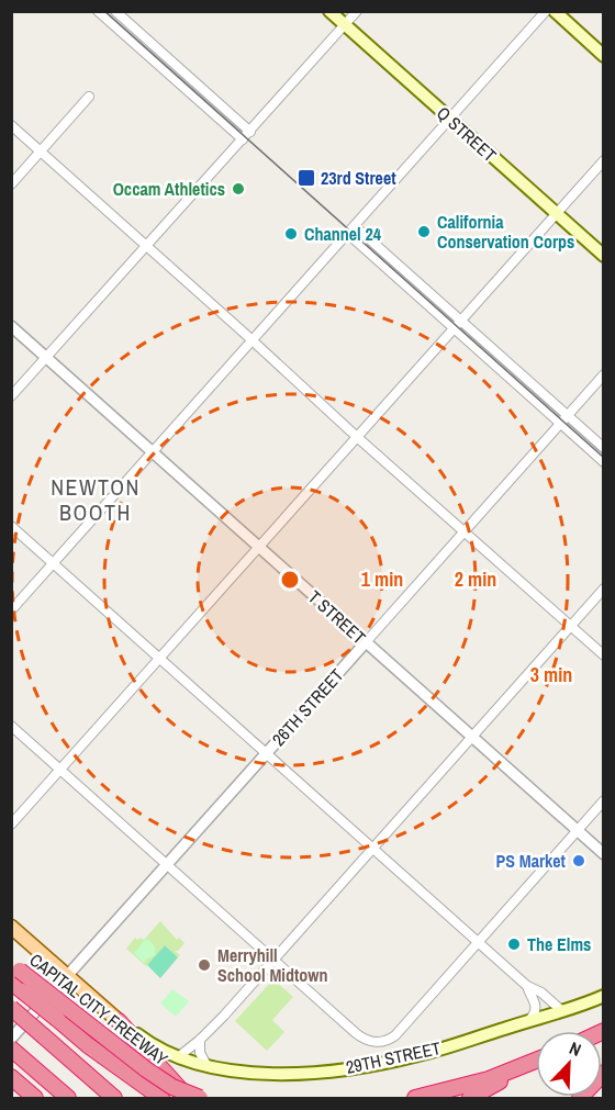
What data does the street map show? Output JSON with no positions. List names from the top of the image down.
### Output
{
  "streets": {
    "highway": ["CAPITAL CITY FREEWAY"],
    "main road": ["Q STREET", "29TH STREET"],
    "street": ["T STREET", "26TH STREET"]
  },
  "crossings": [
    ["T STREET", "26TH STREET"]
  ],
  "districts": ["NEWTON BOOTH"],
  "places": {
    "transit": ["23rd Street"],
    "other": [
      "Occam Athletics",
      "California Conservation Corps",
      "Channel 24",
      "PS Market",
      "The Elms",
      "Merryhill School Midtown"
    ]
  },
  "north": "top right",
  "rings": ["1 min", "2 min", "3 min"]
}
